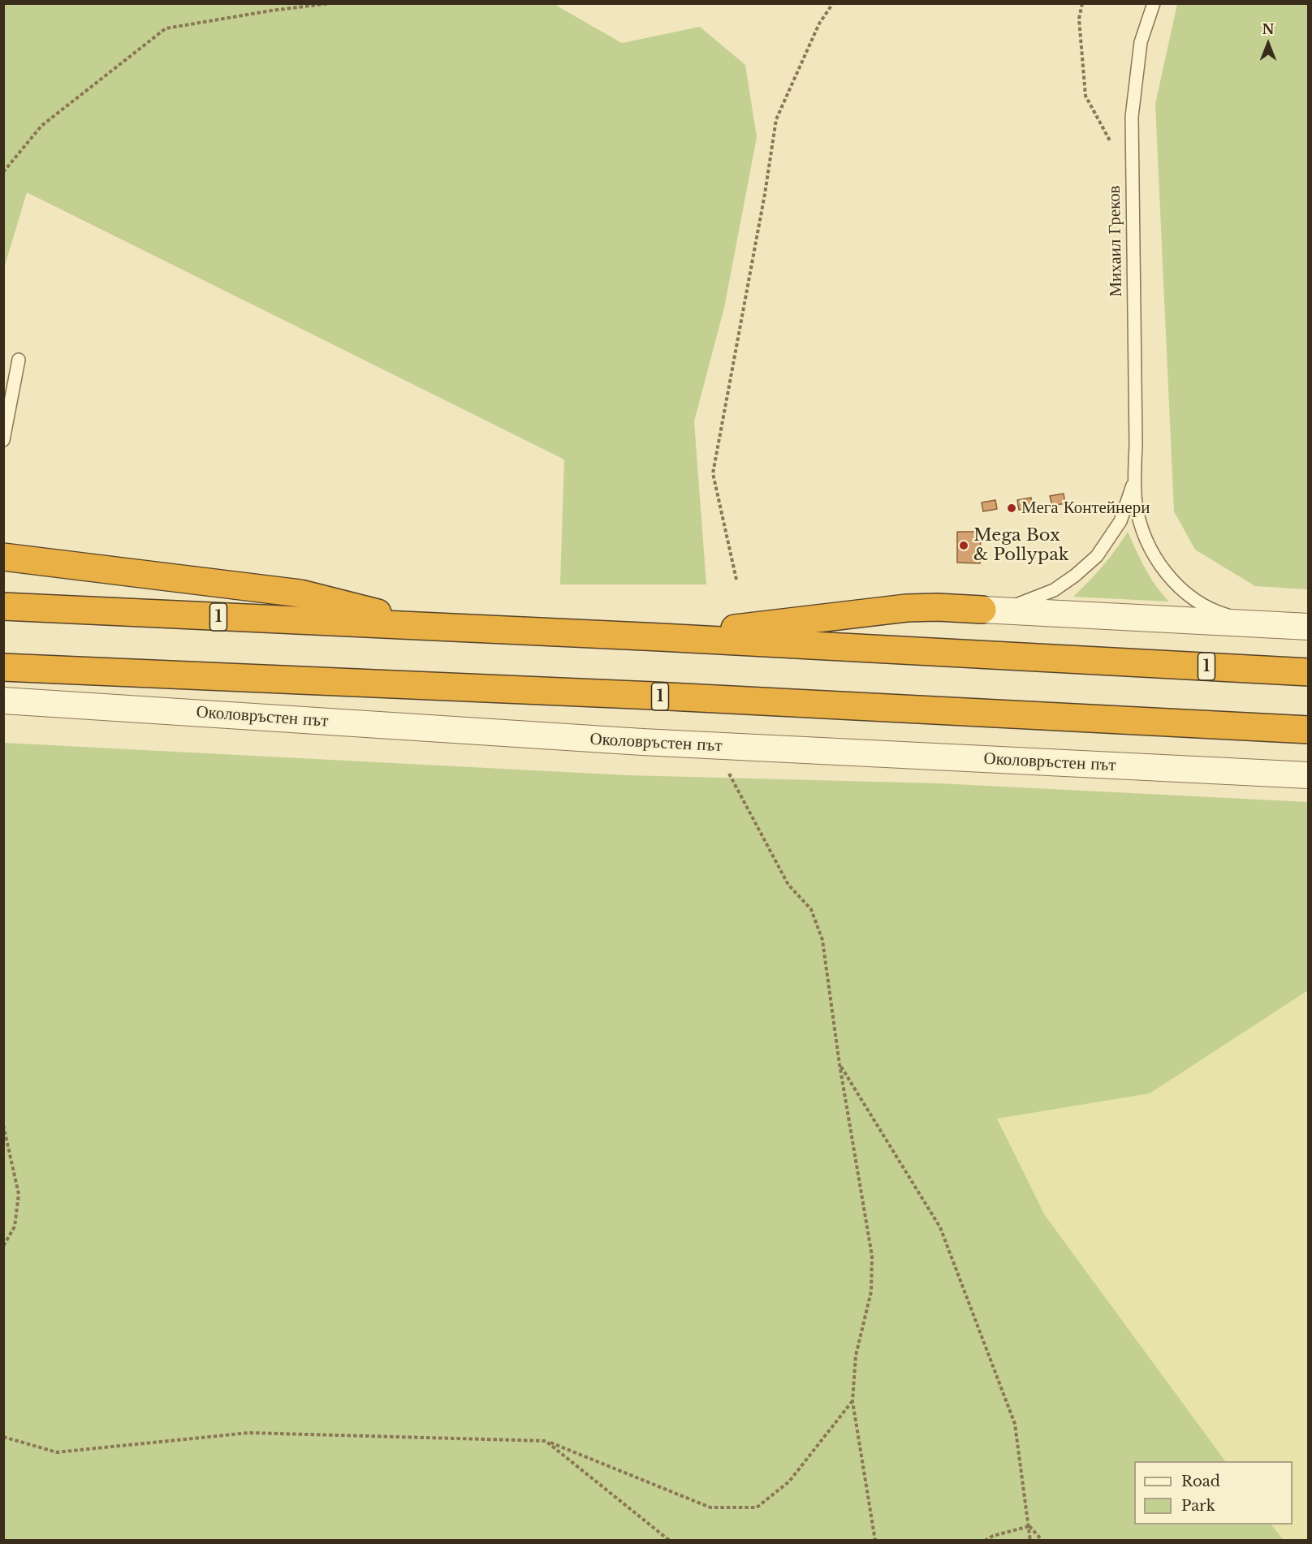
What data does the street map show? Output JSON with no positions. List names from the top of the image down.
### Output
{
  "streets": {
    "highway": ["1", "Околовръстен път"],
    "lane": ["Михаил Греков"]
  },
  "places": ["Мега Контейнери", "Mega Box & Pollypak"],
  "legend": ["Road", "Park"],
  "north": "top"
}
